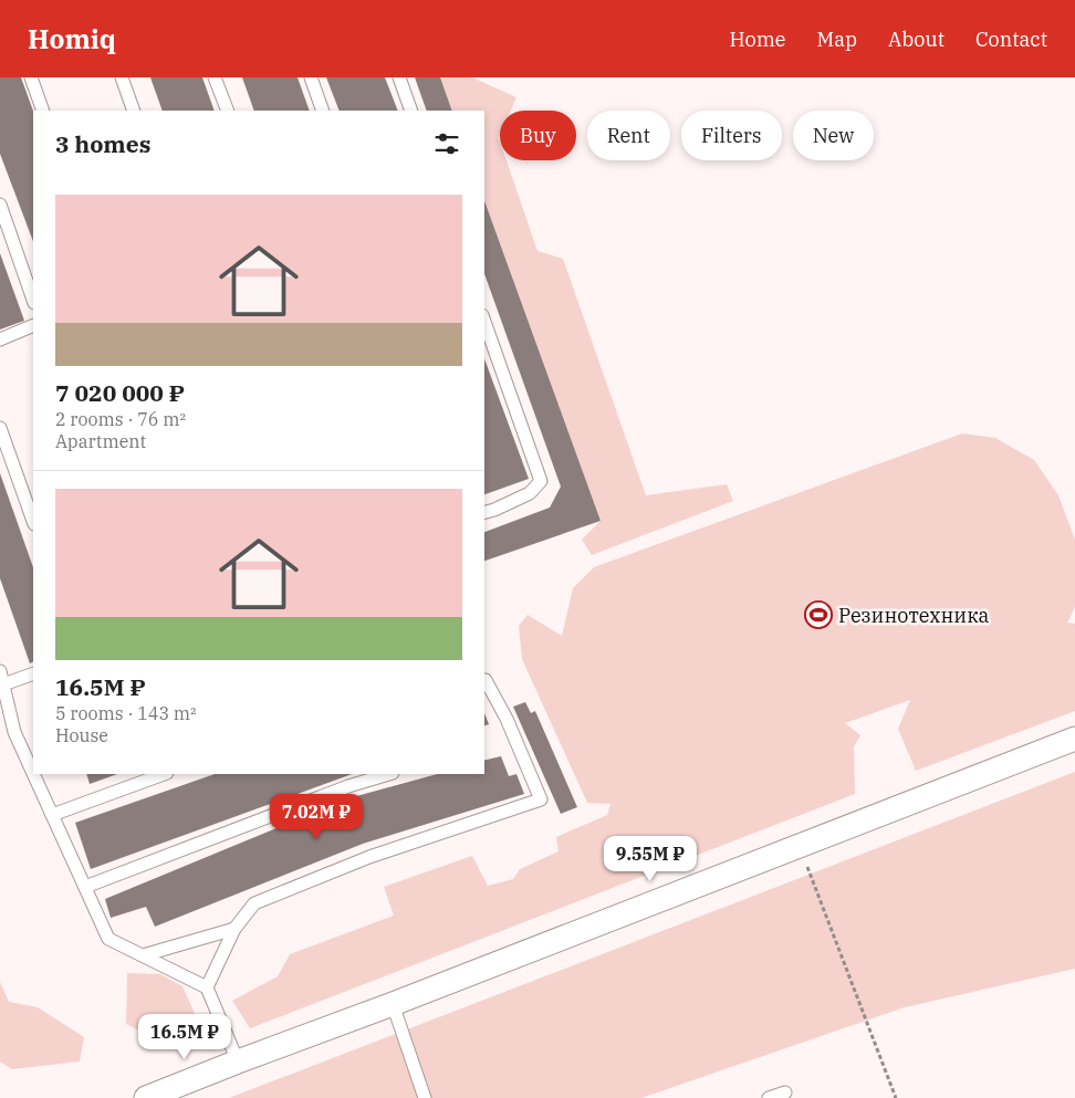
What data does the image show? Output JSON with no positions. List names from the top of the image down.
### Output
{
  "places": {
    "sports": ["Резинотехника"]
  },
  "page": {
    "header": "Homiq",
    "nav": [
      "Home",
      "Map",
      "About",
      "Contact"
    ],
    "chip": [
      "Buy",
      "Rent",
      "Filters",
      "New"
    ],
    "heading": "3 homes",
    "list": [
      {
        "name": "7 020 000 ₽",
        "note": "2 rooms · 76 m² · Apartment"
      },
      {
        "name": "16.5M ₽",
        "note": "5 rooms · 143 m² · House"
      }
    ],
    "price": ["7.02M ₽", "9.55M ₽", "16.5M ₽"]
  }
}
